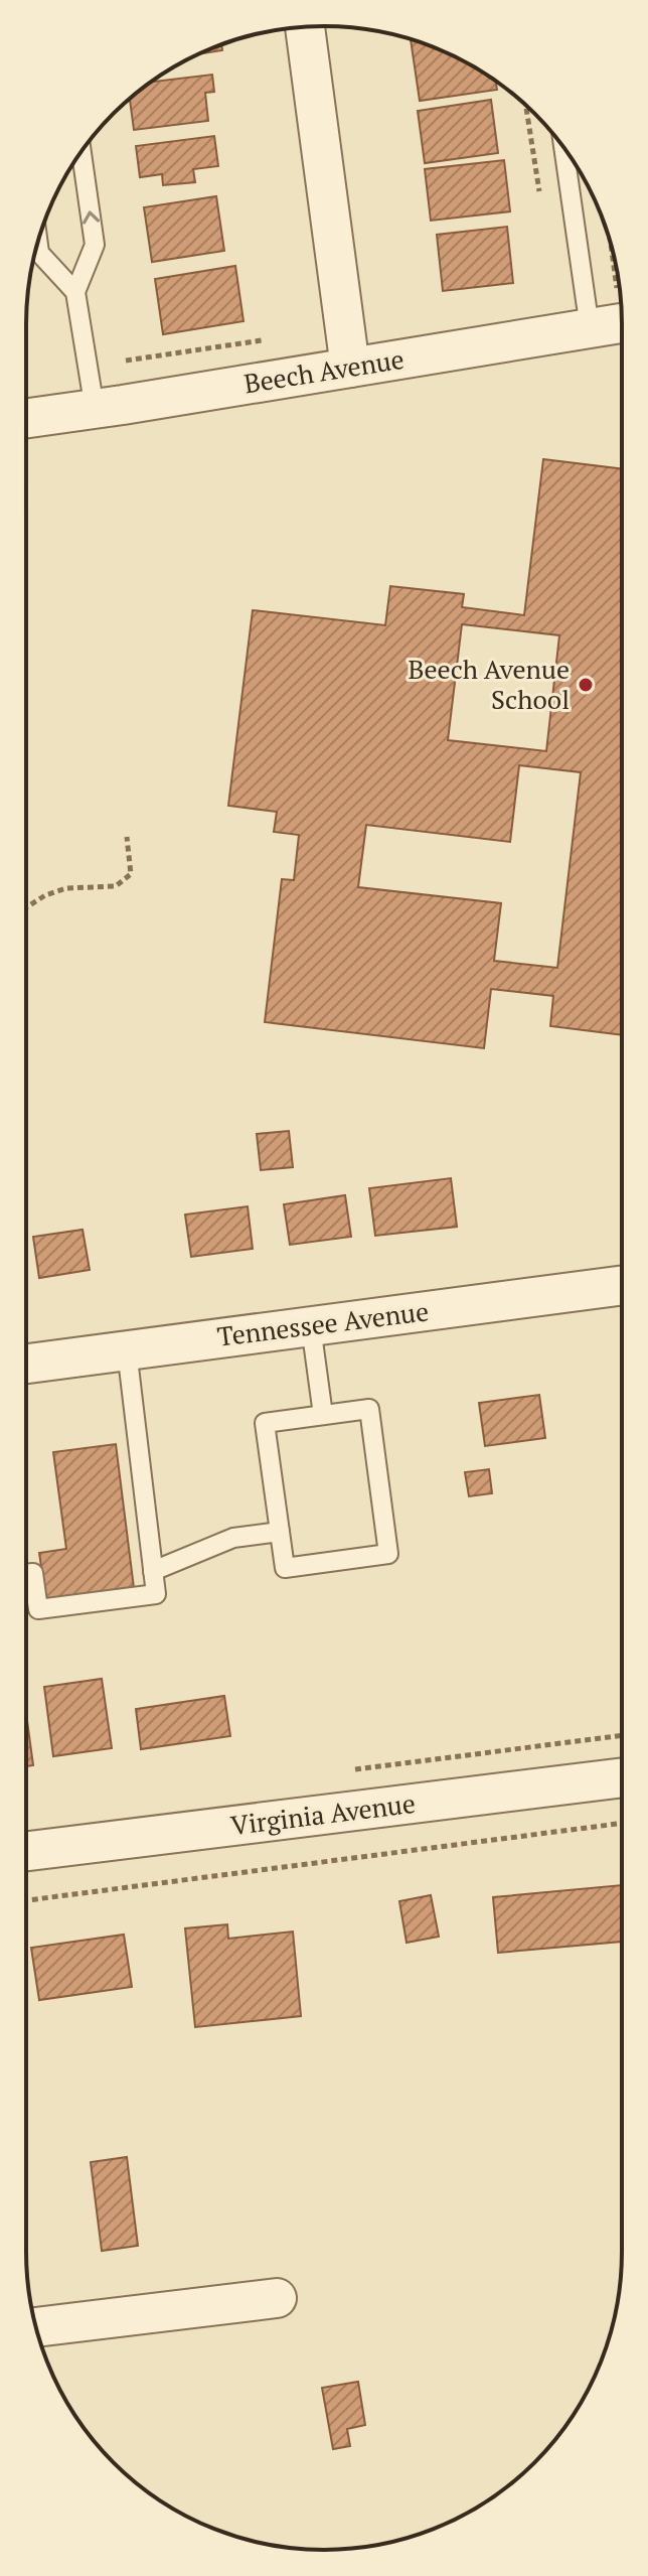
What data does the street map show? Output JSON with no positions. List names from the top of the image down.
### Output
{
  "streets": {
    "street": ["Beech Avenue", "Tennessee Avenue", "Virginia Avenue"]
  },
  "places": ["Beech Avenue School"]
}
